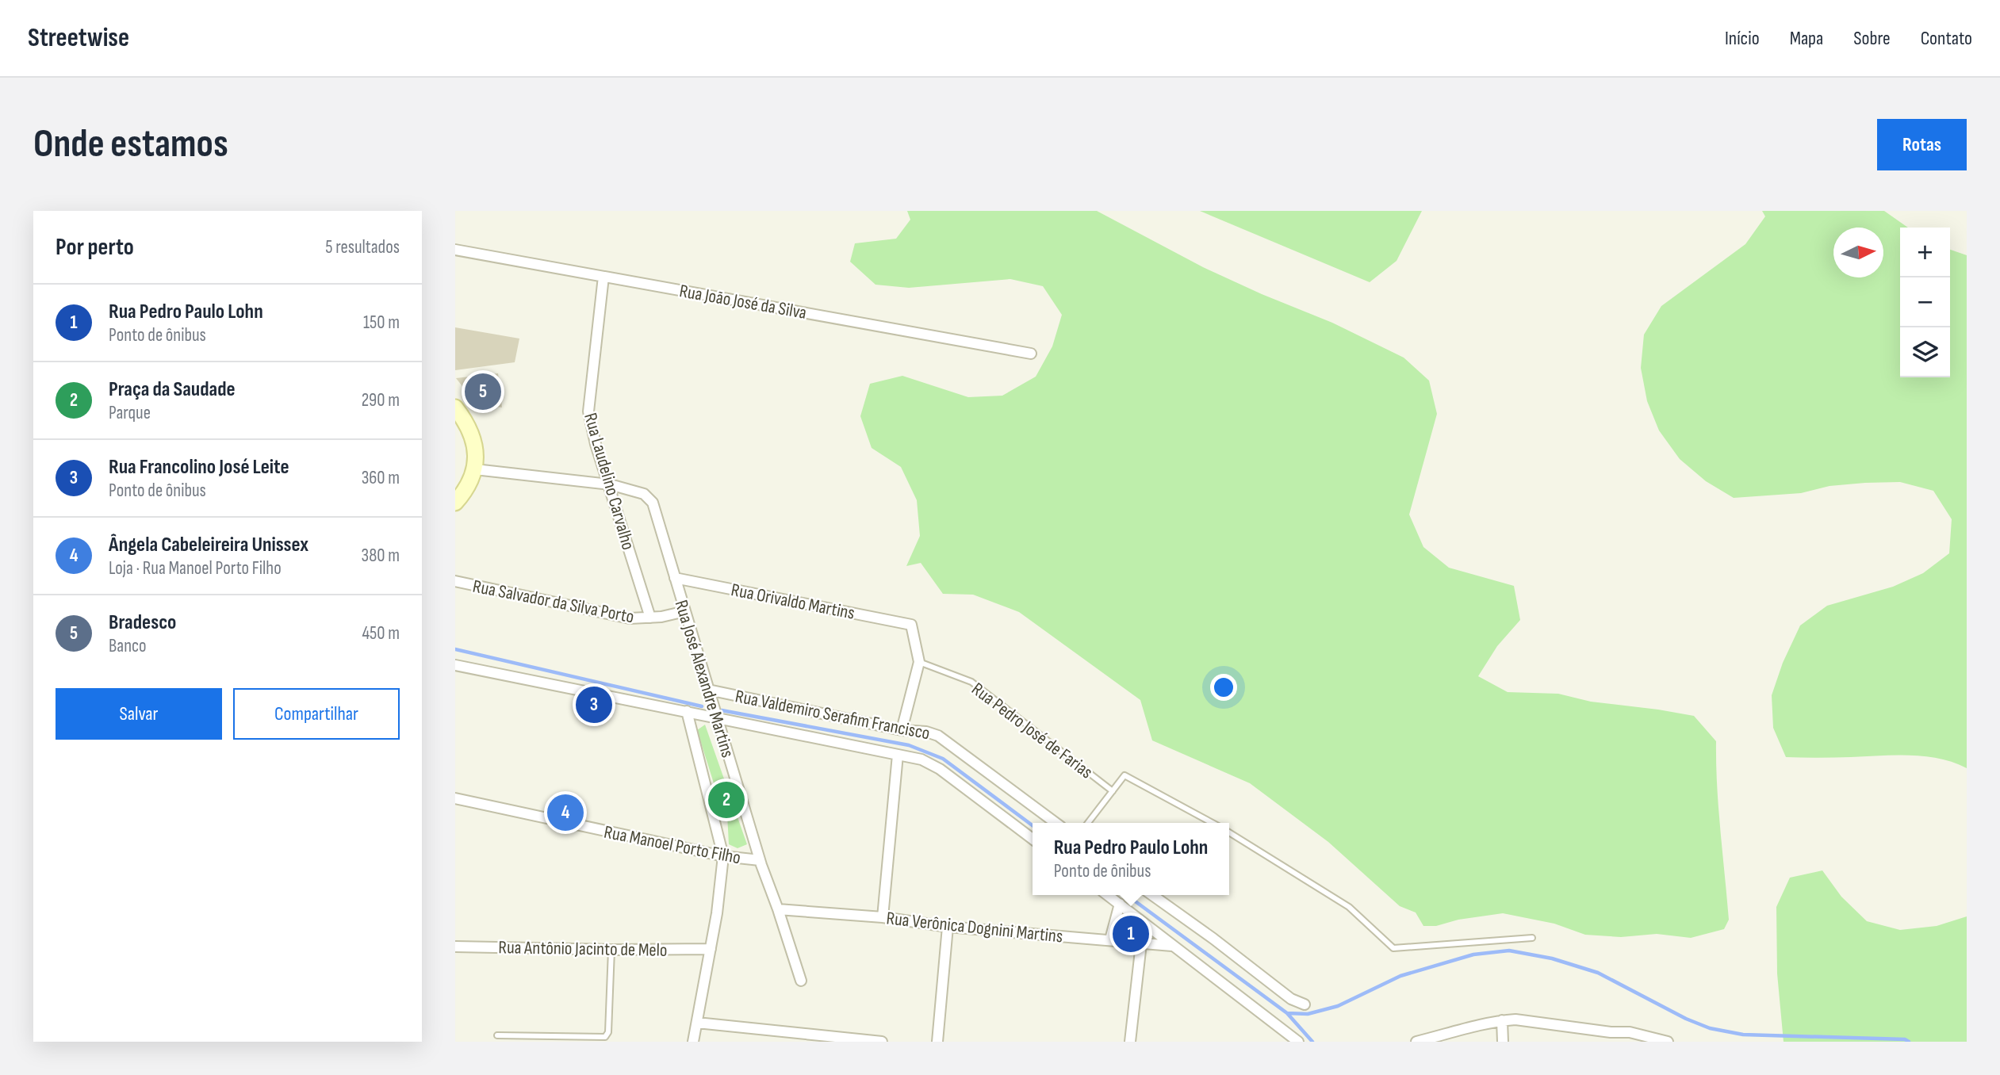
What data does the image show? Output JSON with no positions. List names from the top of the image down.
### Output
{
  "streets": {
    "street": [
      "Rua João José da Silva",
      "Rua Laudelino Carvalho",
      "Rua Salvador da Silva Porto",
      "Rua Orivaldo Martins",
      "Rua José Alexandre Martins",
      "Rua Valdemiro Serafim Francisco",
      "Rua Manoel Porto Filho",
      "Rua Verônica Dognini Martins",
      "Rua Antônio Jacinto de Melo"
    ],
    "lane": ["Rua Pedro José de Farias"]
  },
  "crossings": [
    ["Rua João José da Silva", "Rua Laudelino Carvalho"],
    ["Rua Laudelino Carvalho", "Rua Salvador da Silva Porto"],
    ["Rua Laudelino Carvalho", "Rua José Alexandre Martins"],
    ["Rua Salvador da Silva Porto", "Rua José Alexandre Martins"],
    ["Rua Orivaldo Martins", "Rua José Alexandre Martins"],
    ["Rua Orivaldo Martins", "Rua Pedro José de Farias"],
    ["Rua José Alexandre Martins", "Rua Valdemiro Serafim Francisco"],
    ["Rua José Alexandre Martins", "Rua Manoel Porto Filho"],
    ["Rua José Alexandre Martins", "Rua Verônica Dognini Martins"],
    ["Rua José Alexandre Martins", "Rua Antônio Jacinto de Melo"]
  ],
  "north": "right",
  "page": {
    "header": "Streetwise",
    "nav": [
      "Início",
      "Mapa",
      "Sobre",
      "Contato"
    ],
    "buttons": [
      "Rotas",
      ["Salvar", "Compartilhar"]
    ],
    "title": "Onde estamos",
    "heading": ["Por perto", "5 resultados"],
    "map_buttons": ["+", "−"],
    "list": [
      {
        "mark": "1",
        "name": "Rua Pedro Paulo Lohn",
        "note": "Ponto de ônibus",
        "value": "150 m"
      },
      {
        "mark": "2",
        "name": "Praça da Saudade",
        "note": "Parque",
        "value": "290 m"
      },
      {
        "mark": "3",
        "name": "Rua Francolino José Leite",
        "note": "Ponto de ônibus",
        "value": "360 m"
      },
      {
        "mark": "4",
        "name": "Ângela Cabeleireira Unissex",
        "note": "Loja · Rua Manoel Porto Filho",
        "value": "380 m"
      },
      {
        "mark": "5",
        "name": "Bradesco",
        "note": "Banco",
        "value": "450 m"
      }
    ],
    "pins": [
      "5",
      "3",
      "2",
      "4",
      "1"
    ],
    "popup": ["Rua Pedro Paulo Lohn", "Ponto de ônibus"]
  }
}
